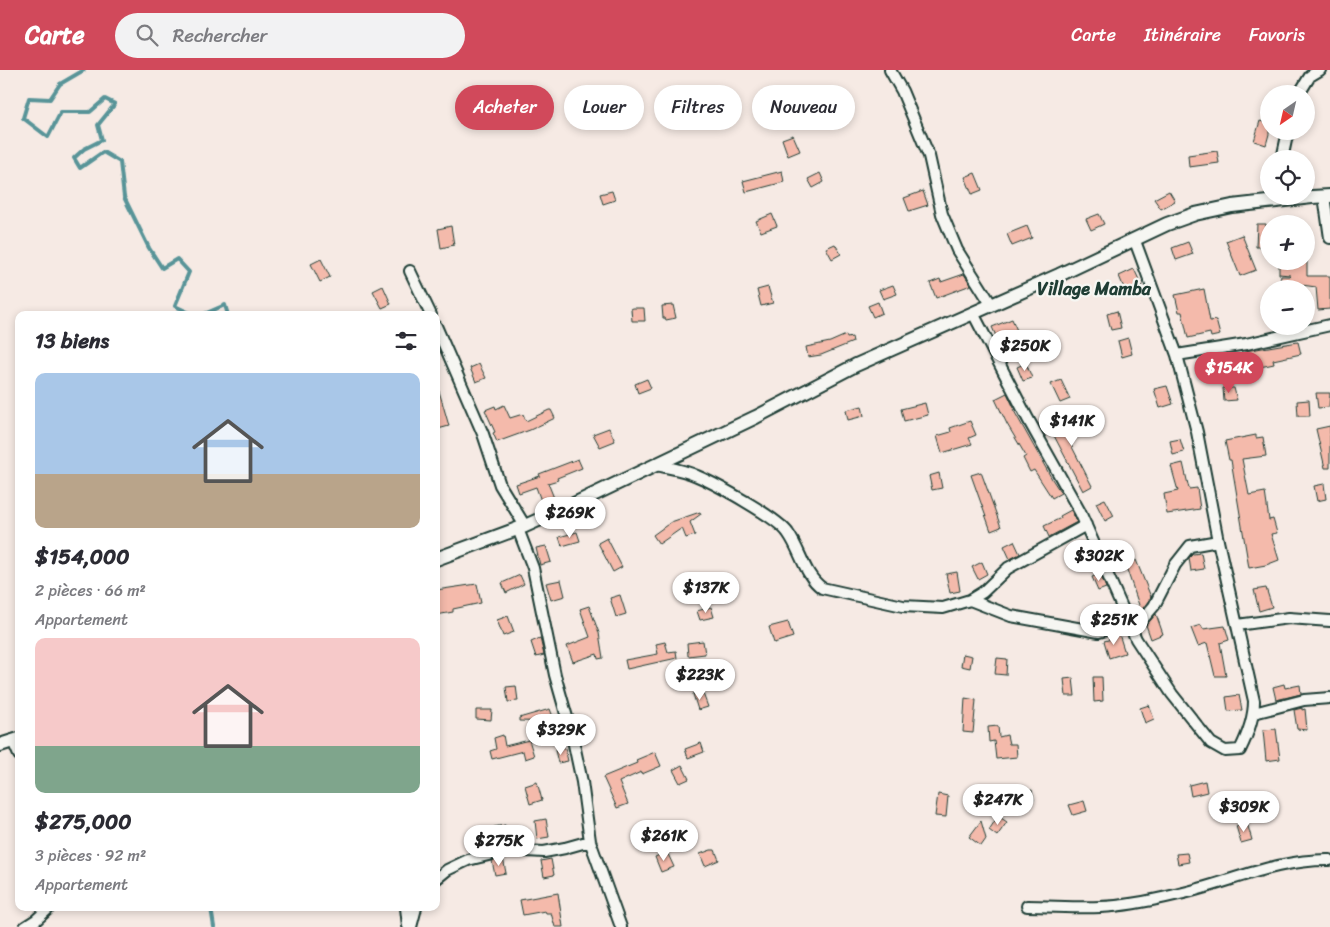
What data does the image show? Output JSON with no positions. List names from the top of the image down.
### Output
{
  "districts": ["Village Mamba"],
  "north": "bottom left",
  "page": {
    "header": "Carte",
    "search": "Rechercher",
    "nav": ["Carte", "Itinéraire", "Favoris"],
    "map_buttons": ["+", "−"],
    "chip": [
      "Acheter",
      "Louer",
      "Filtres",
      "Nouveau"
    ],
    "heading": "13 biens",
    "price": [
      "$250K",
      "$154K",
      "$141K",
      "$269K",
      "$302K",
      "$137K",
      "$251K",
      "$223K",
      "$329K",
      "$247K",
      "$309K",
      "$261K",
      "$275K"
    ],
    "list": [
      {
        "name": "$154,000",
        "note": "2 pièces · 66 m² · Appartement"
      },
      {
        "name": "$275,000",
        "note": "3 pièces · 92 m² · Appartement"
      }
    ]
  }
}
